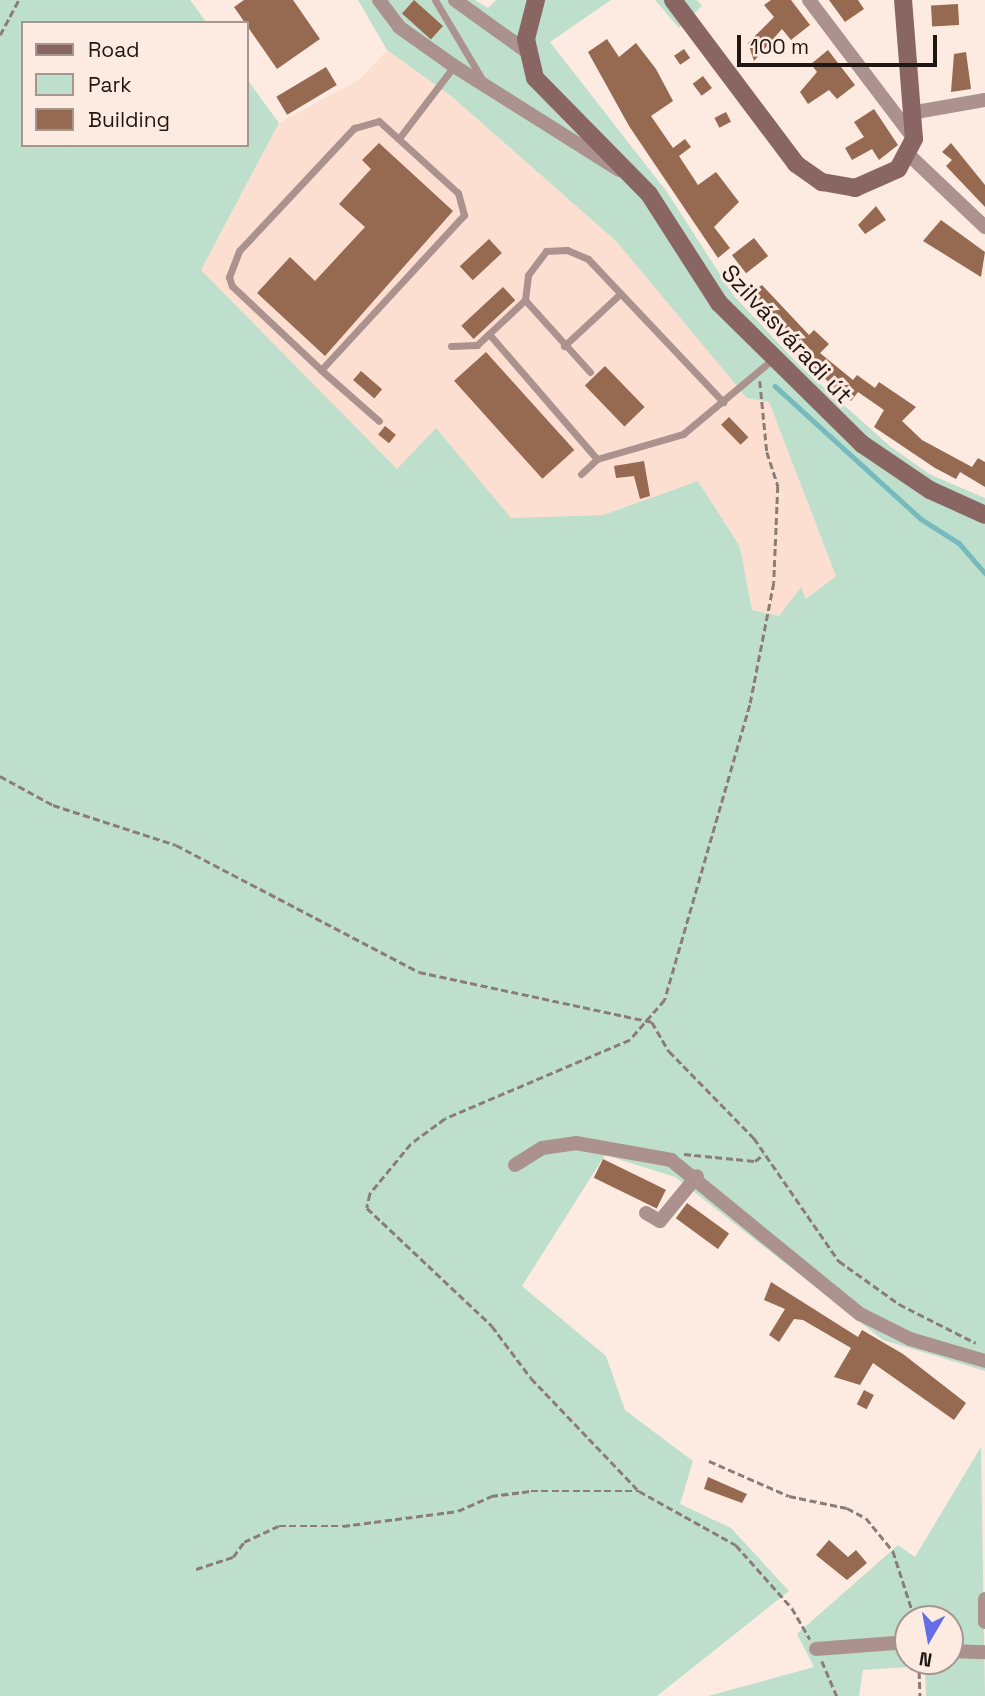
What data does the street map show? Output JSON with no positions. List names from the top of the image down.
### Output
{
  "streets": {
    "main road": ["Szilvásváradi út"]
  },
  "legend": ["Road", "Park", "Building"],
  "scale_bar": "100 m",
  "north": "bottom"
}
